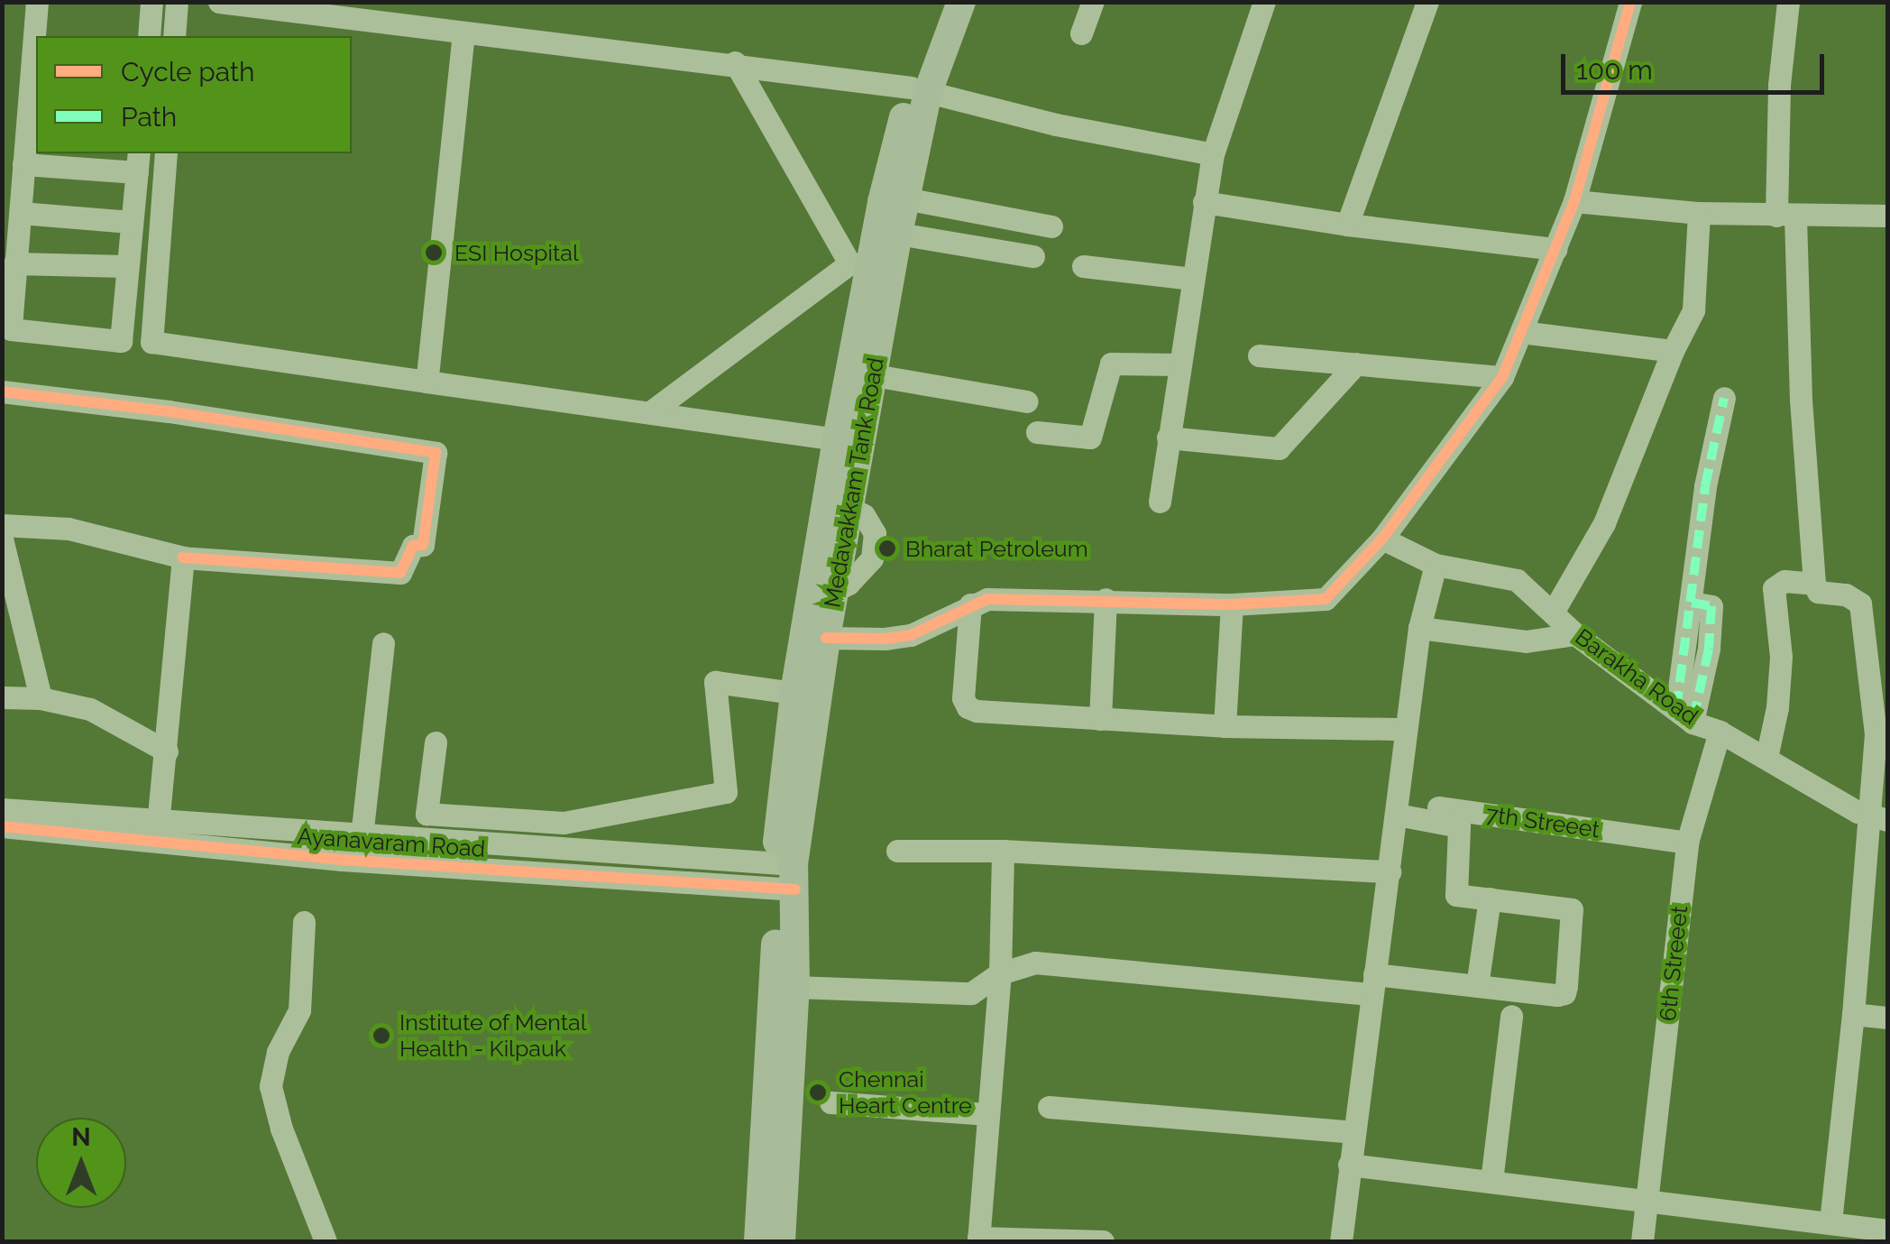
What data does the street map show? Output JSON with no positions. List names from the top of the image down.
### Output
{
  "streets": {
    "main road": ["Medavakkam Tank Road"],
    "street": [
      "Barakha Road",
      "7th Streeet",
      "Ayanavaram Road",
      "6th Streeet"
    ]
  },
  "crossings": [
    ["Medavakkam Tank Road", "Ayanavaram Road"],
    ["Barakha Road", "6th Streeet"],
    ["7th Streeet", "6th Streeet"]
  ],
  "places": [
    "ESI Hospital",
    "Bharat Petroleum",
    "Institute of Mental Health - Kilpauk",
    "Chennai Heart Centre"
  ],
  "legend": ["Cycle path", "Path"],
  "scale_bar": "100 m",
  "north": "top"
}
